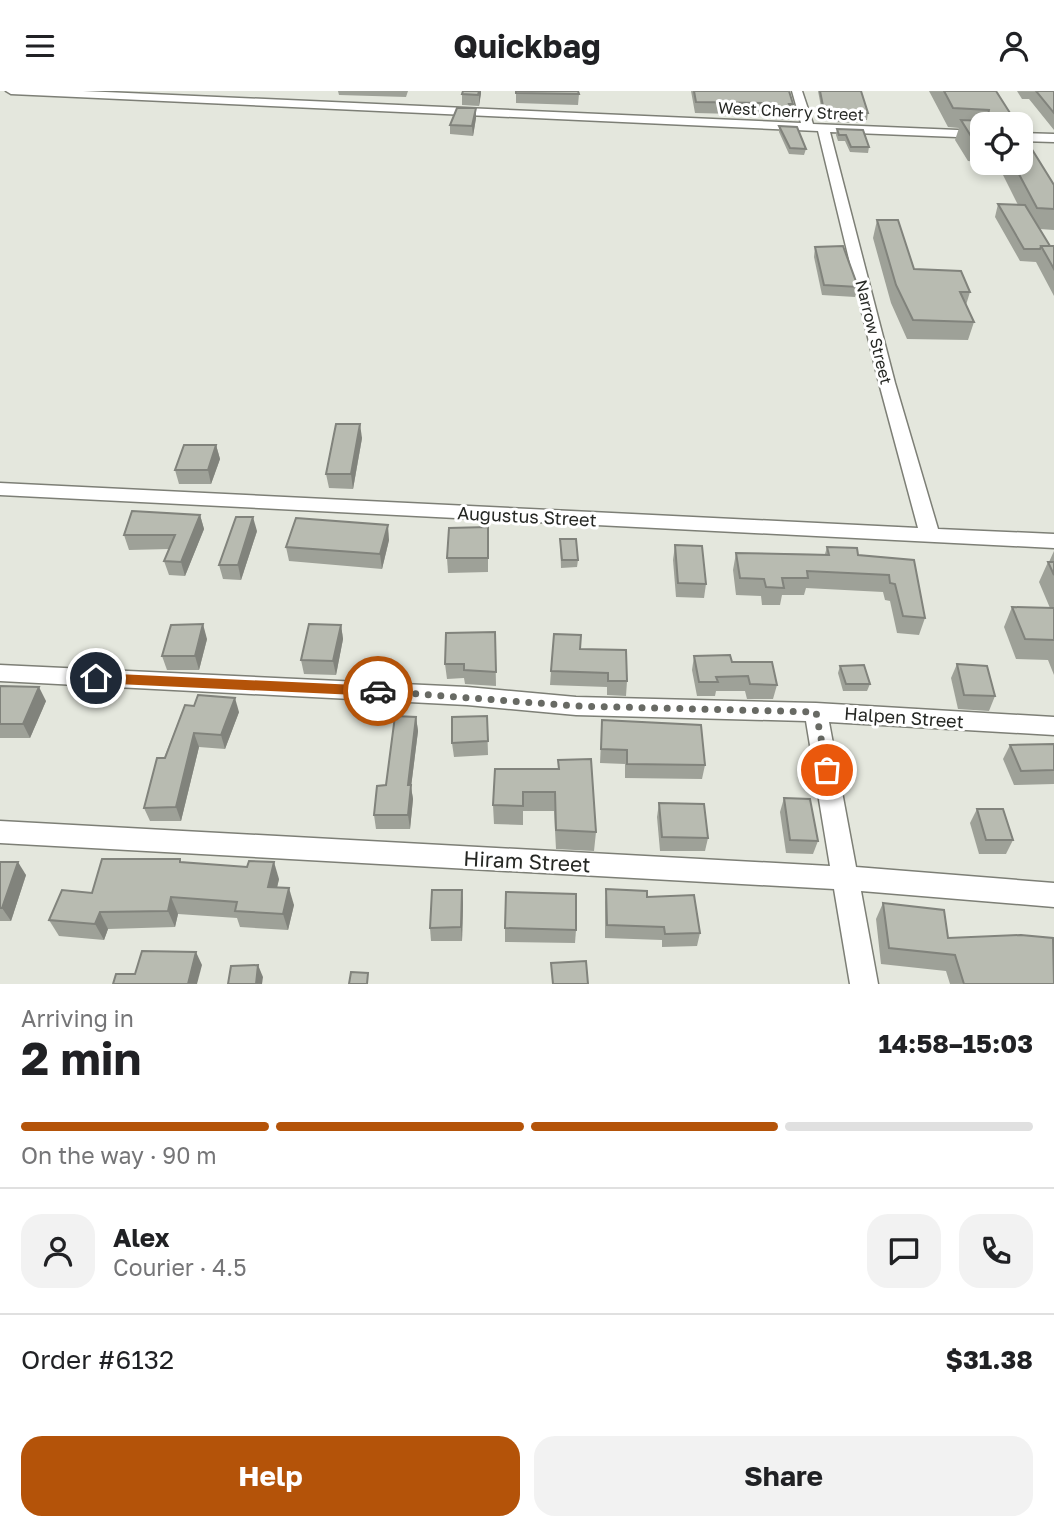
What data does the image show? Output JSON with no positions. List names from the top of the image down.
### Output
{
  "streets": {
    "street": [
      "West Cherry Street",
      "Narrow Street",
      "Augustus Street",
      "Halpen Street",
      "Hiram Street"
    ]
  },
  "crossings": [
    ["West Cherry Street", "Narrow Street"],
    ["Narrow Street", "Augustus Street"]
  ],
  "page": {
    "header": "Quickbag",
    "heading": ["2 min", "Arriving in", "14:58–15:03"],
    "panel": [
      "Alex",
      "Courier · 4.5",
      "Order #6132",
      "$31.38"
    ],
    "bar": "On the way · 90 m",
    "buttons": ["Help", "Share"]
  }
}
